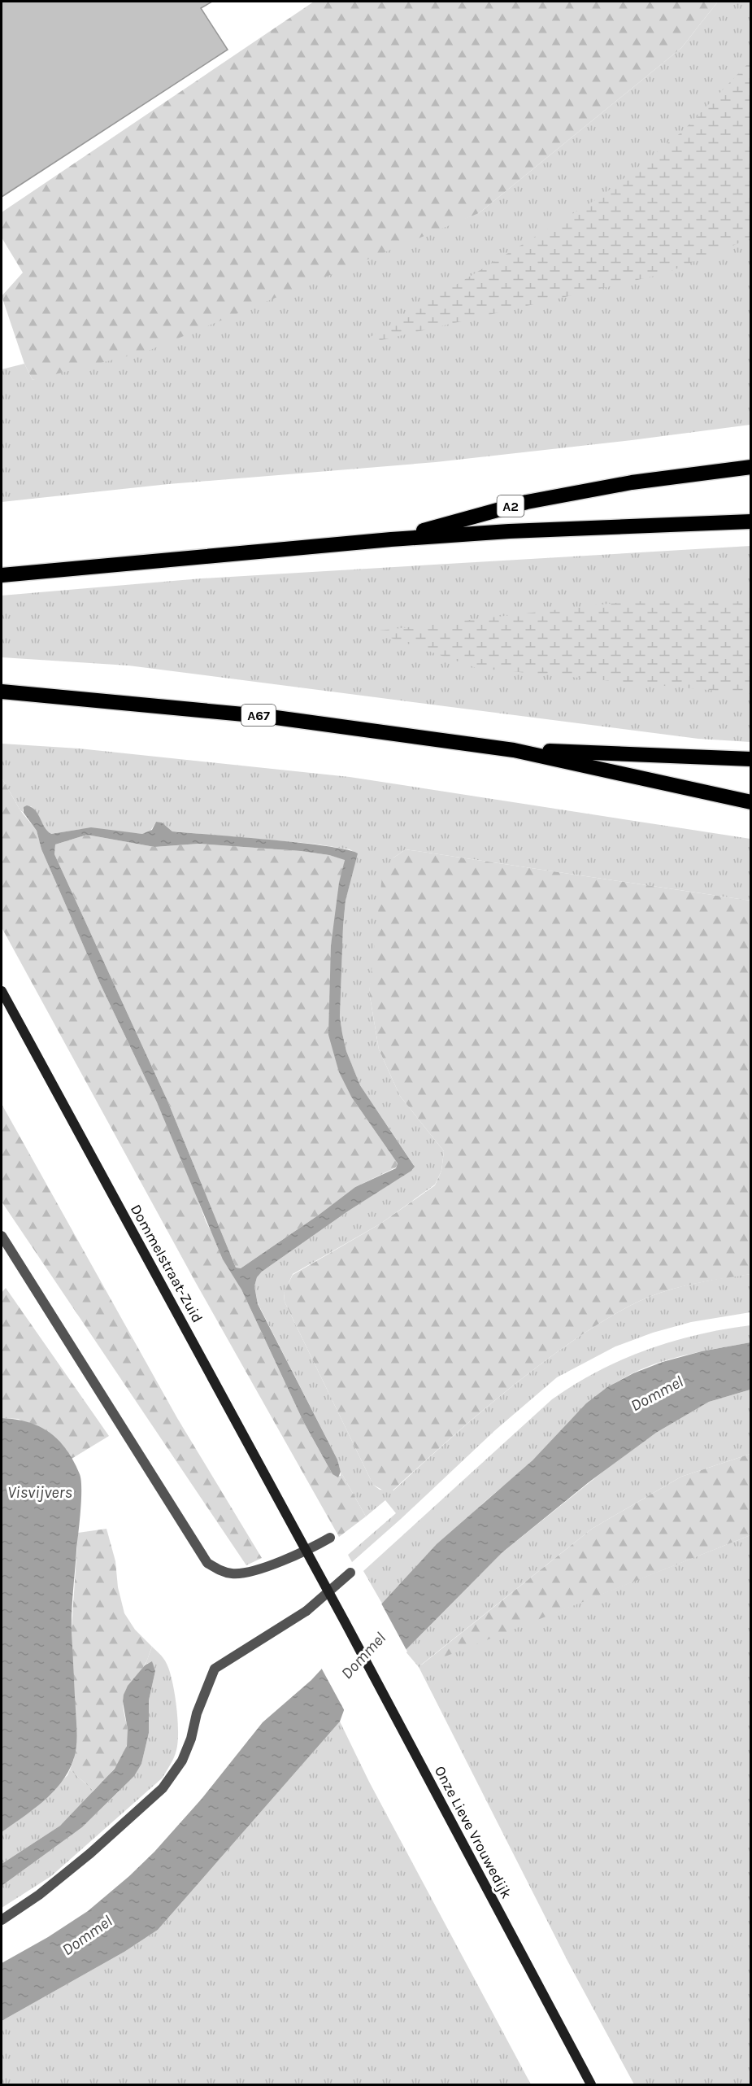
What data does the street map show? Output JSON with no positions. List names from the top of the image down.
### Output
{
  "streets": {
    "highway": ["A2", "A67"],
    "main road": ["Dommelstraat-Zuid", "Onze Lieve Vrouwedijk"]
  },
  "crossings": [
    ["Dommelstraat-Zuid", "Onze Lieve Vrouwedijk"]
  ],
  "water": ["Dommel", "Visvijvers"]
}
